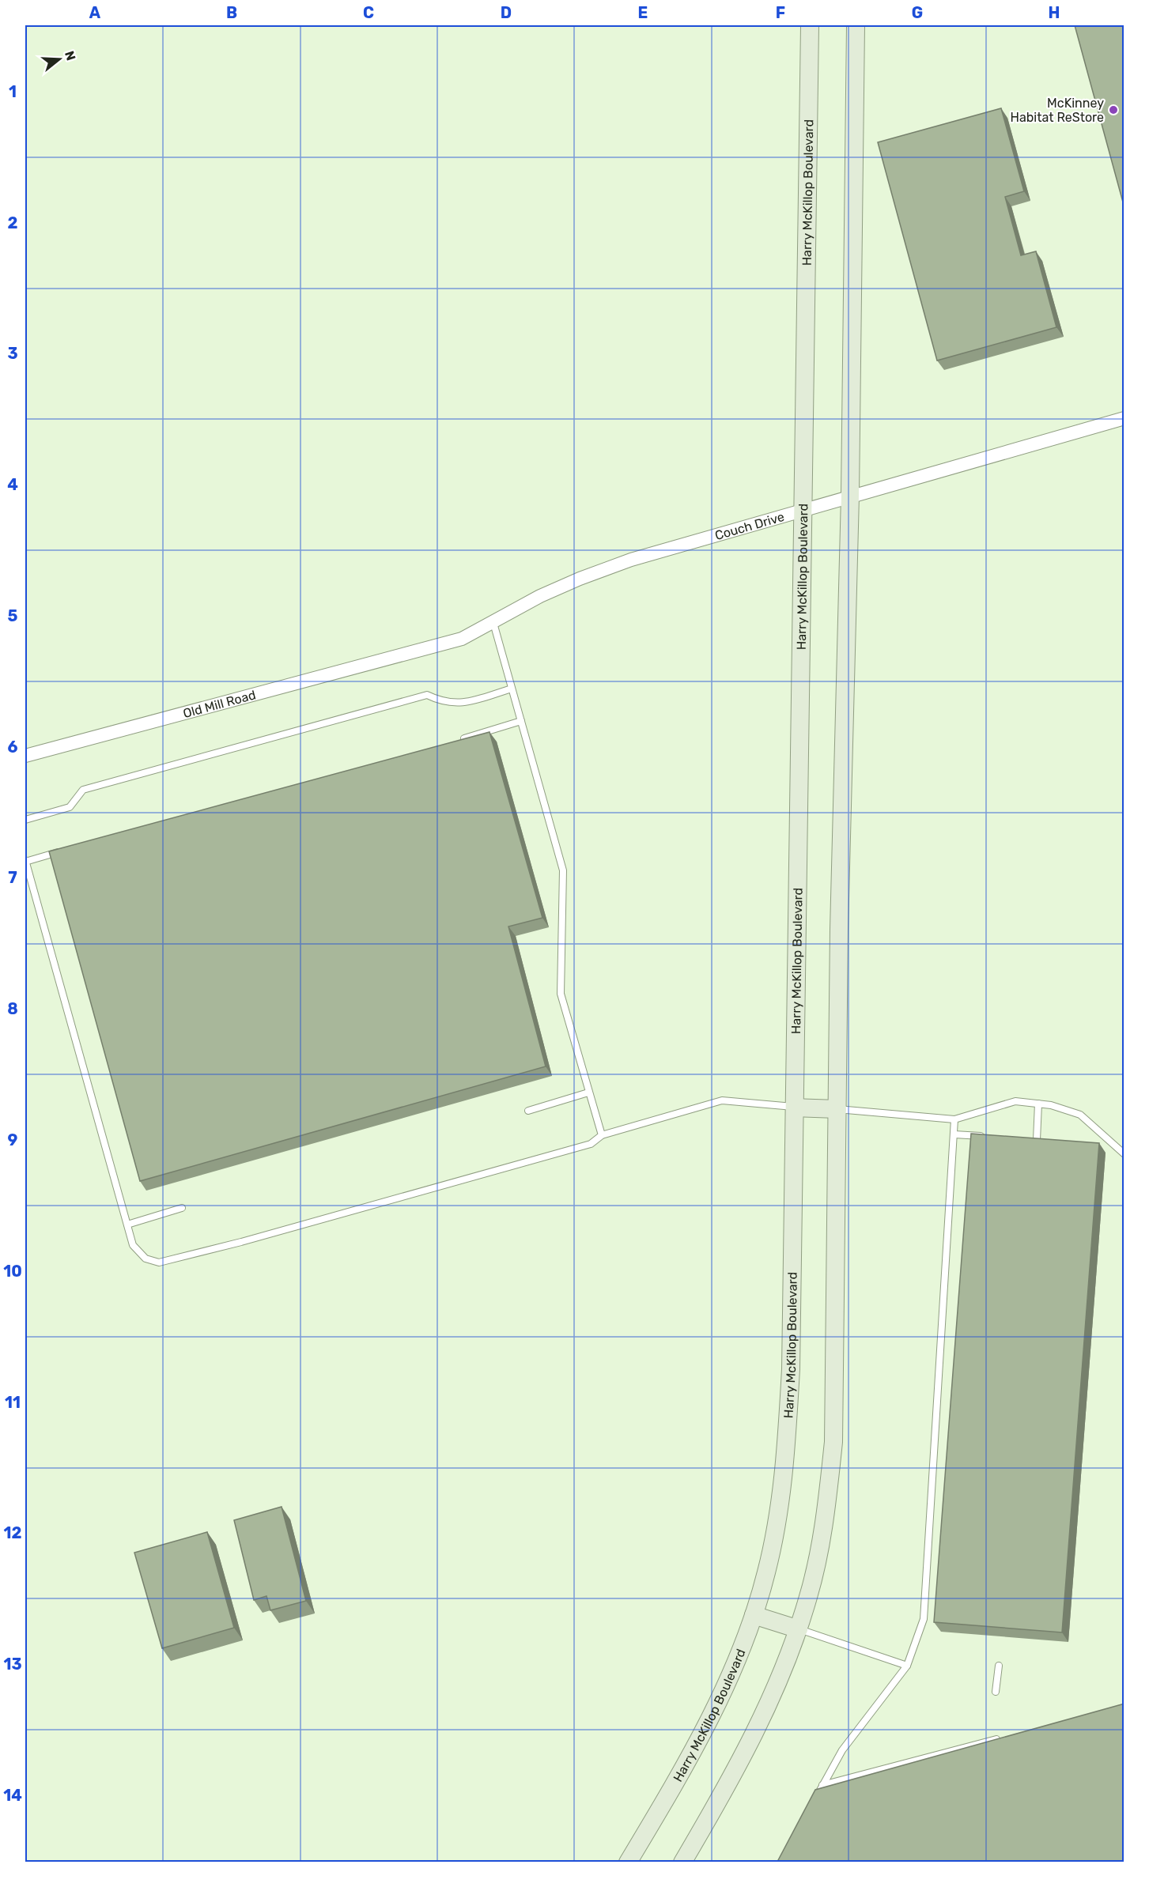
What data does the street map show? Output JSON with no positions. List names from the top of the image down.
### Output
{
  "streets": {
    "main road": ["Harry McKillop Boulevard"],
    "street": ["Couch Drive", "Old Mill Road"]
  },
  "crossings": [
    ["Harry McKillop Boulevard", "Couch Drive"],
    ["Couch Drive", "Old Mill Road"]
  ],
  "places": ["McKinney Habitat ReStore"],
  "north": "right",
  "grid": {
    "columns": [
      "A",
      "B",
      "C",
      "D",
      "E",
      "F",
      "G",
      "H"
    ],
    "rows": [
      "1",
      "2",
      "3",
      "4",
      "5",
      "6",
      "7",
      "8",
      "9",
      "10",
      "11",
      "12",
      "13",
      "14"
    ]
  }
}
